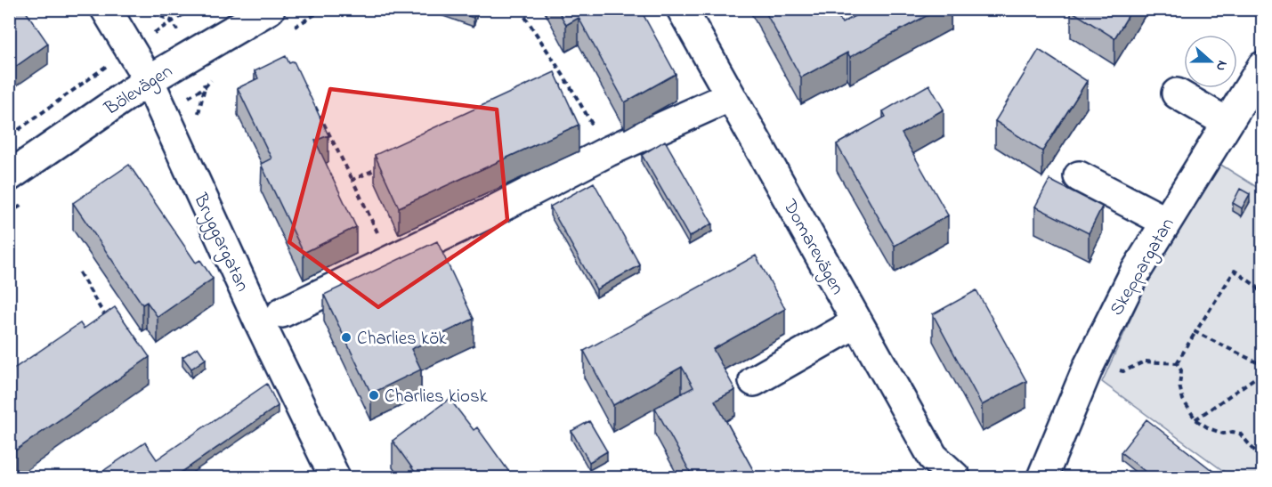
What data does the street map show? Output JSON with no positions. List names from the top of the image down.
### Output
{
  "streets": {
    "street": [
      "Bölevägen",
      "Bryggargatan",
      "Domarevägen",
      "Skeppargatan"
    ]
  },
  "crossings": [
    ["Bölevägen", "Bryggargatan"]
  ],
  "places": ["Charlies kök", "Charlies kiosk"],
  "north": "right"
}
